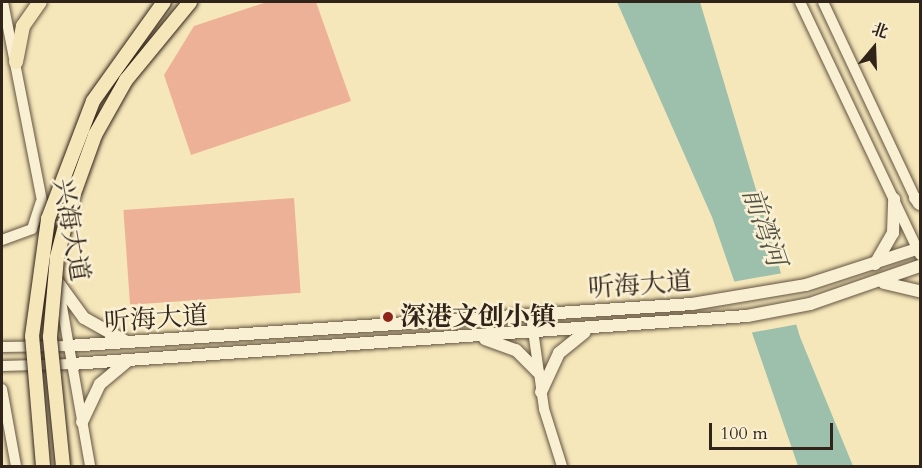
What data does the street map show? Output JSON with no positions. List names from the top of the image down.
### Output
{
  "streets": {
    "main road": ["听海大道"],
    "street": ["兴海大道"]
  },
  "crossings": [
    ["兴海大道", "听海大道"]
  ],
  "water": ["前湾河"],
  "places": ["深港文创小镇"],
  "scale_bar": "100 m",
  "north": "top"
}
